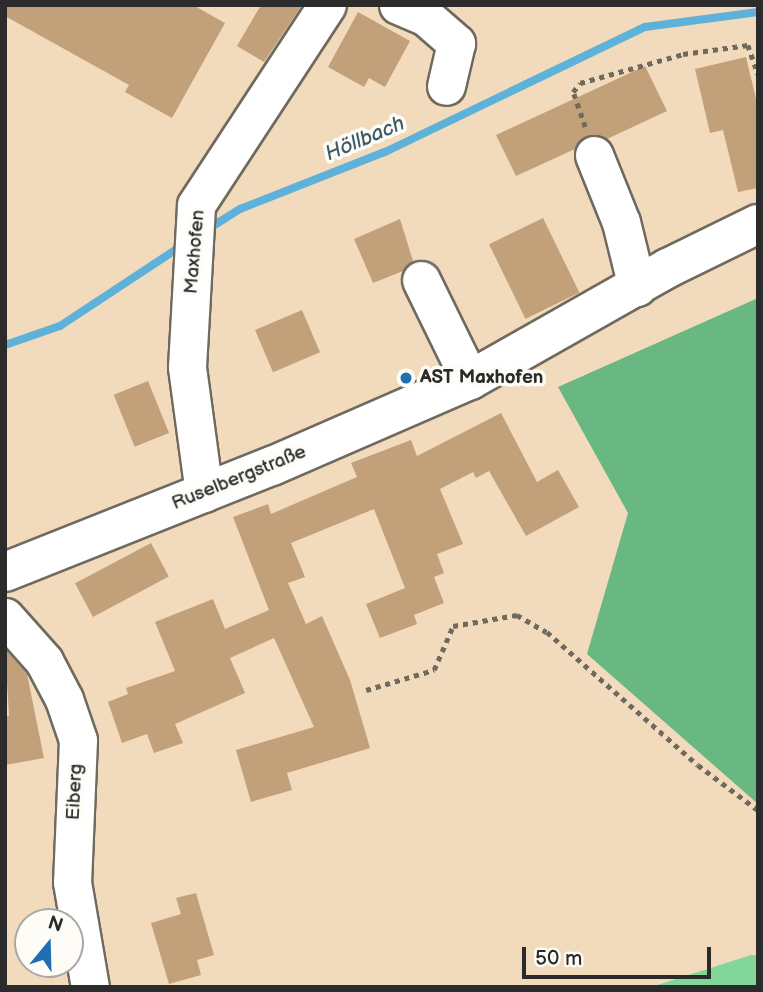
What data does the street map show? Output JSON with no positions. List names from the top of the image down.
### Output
{
  "streets": {
    "main road": ["Ruselbergstraße"],
    "street": ["Maxhofen", "Eiberg"]
  },
  "crossings": [
    ["Maxhofen", "Ruselbergstraße"]
  ],
  "water": ["Höllbach"],
  "places": ["AST Maxhofen"],
  "scale_bar": "50 m",
  "north": "top"
}
